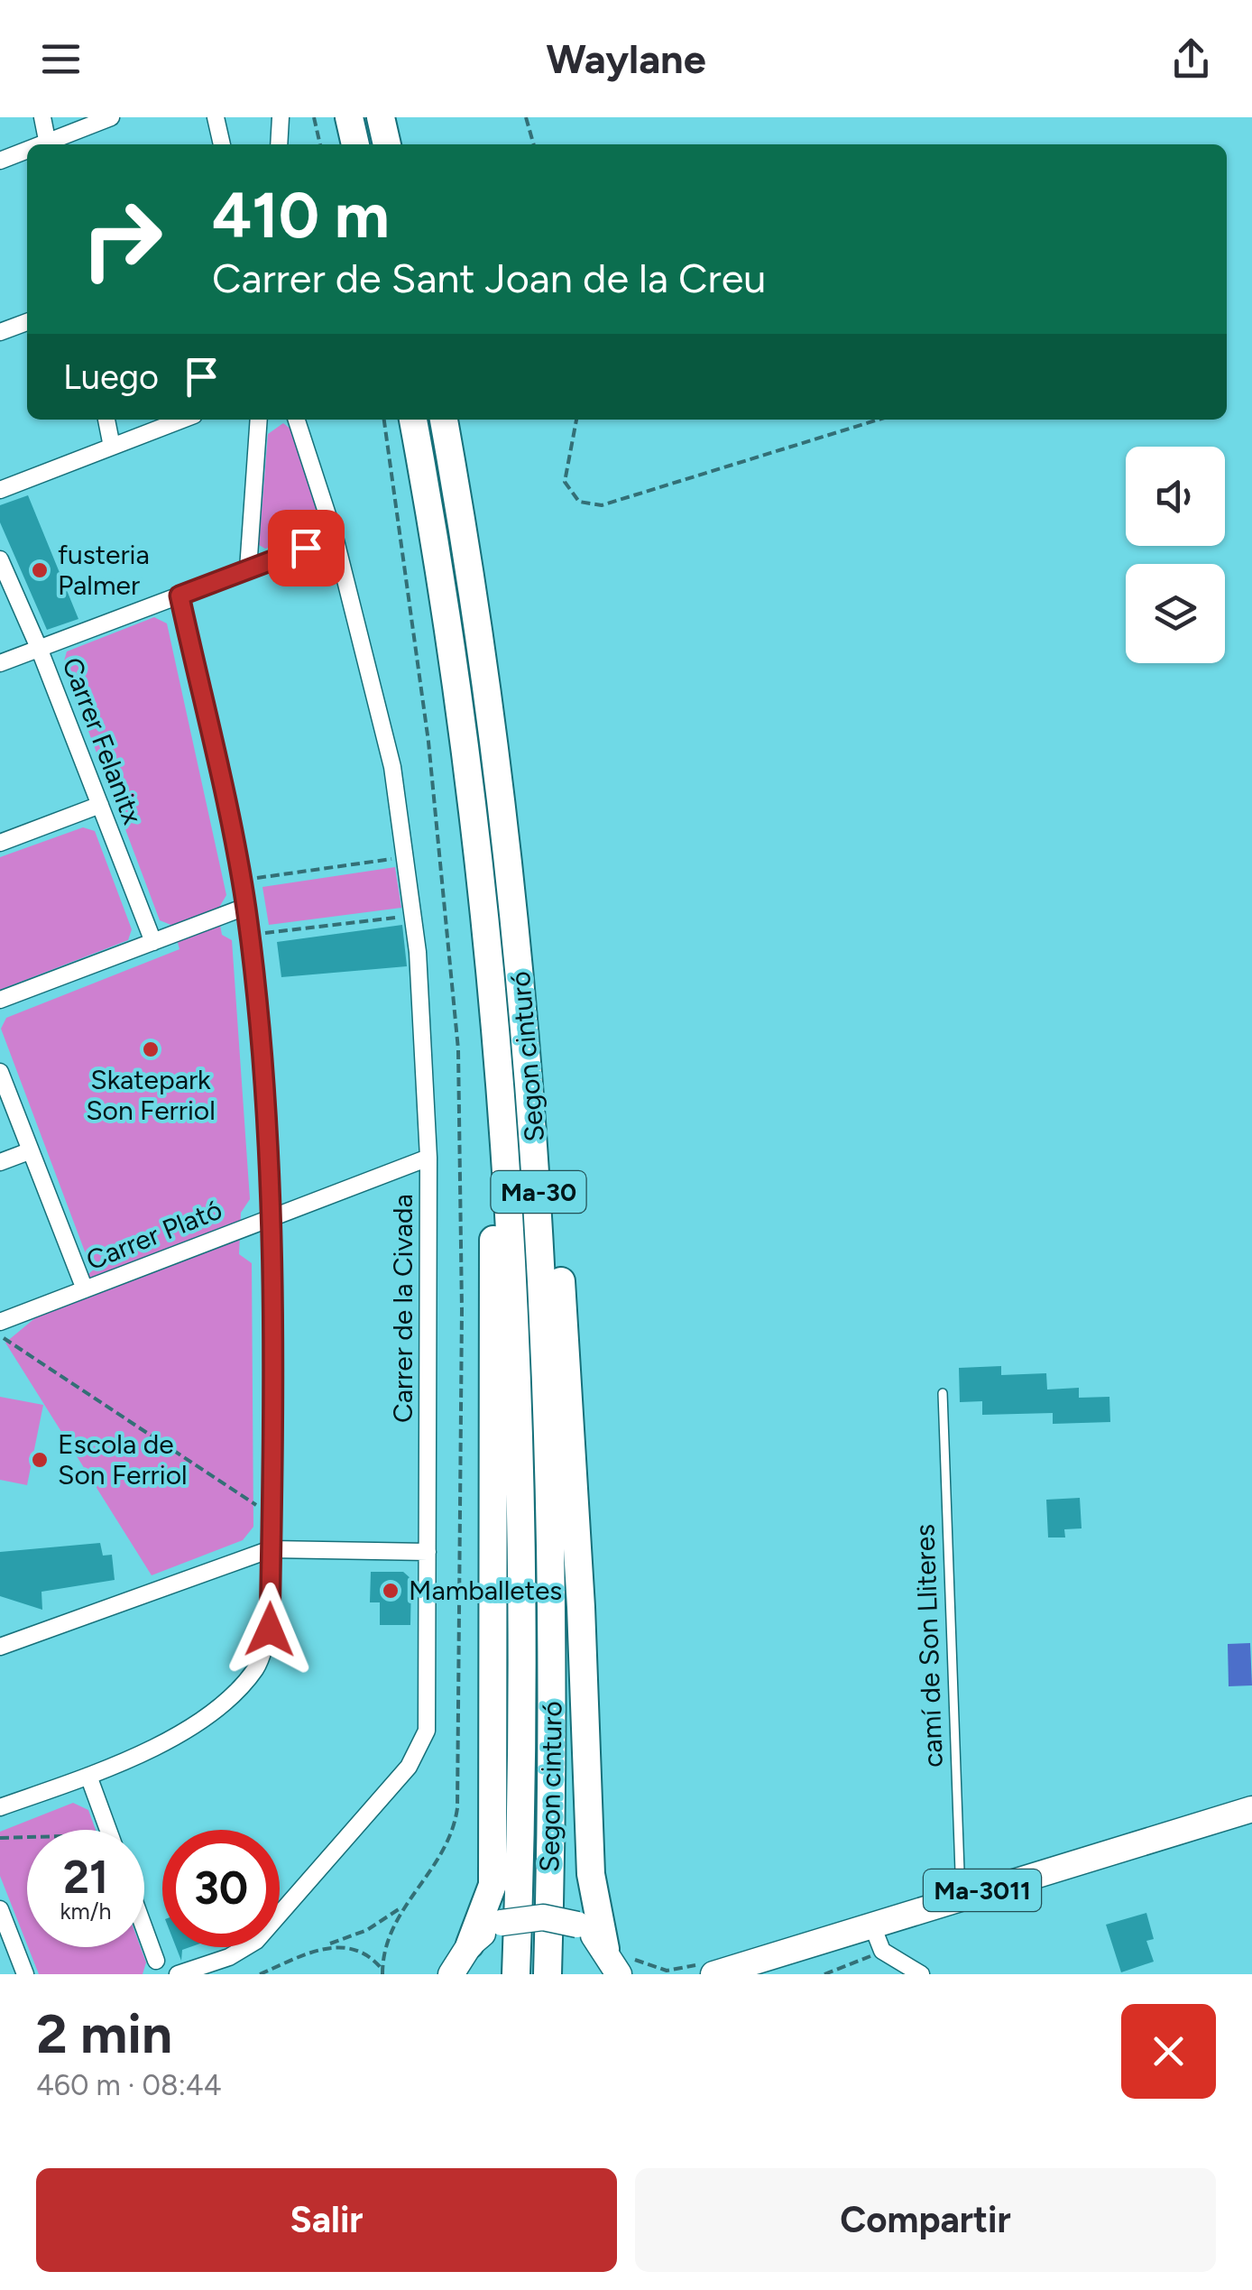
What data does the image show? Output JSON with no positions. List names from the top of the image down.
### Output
{
  "streets": {
    "highway": ["Segon cinturó", "Ma-30"],
    "main road": ["Ma-3011"],
    "street": ["Carrer Felanitx", "Carrer Plató", "Carrer de la Civada"],
    "lane": ["camí de Son Lliteres"]
  },
  "crossings": [
    ["Carrer Plató", "Carrer de la Civada"],
    ["camí de Son Lliteres", "Ma-3011"]
  ],
  "places": [
    "fusteria Palmer",
    "Skatepark Son Ferriol",
    "Escola de Son Ferriol",
    "Mamballetes"
  ],
  "page": {
    "header": "Waylane",
    "turn": ["410 m", "Carrer de Sant Joan de la Creu"],
    "then": "Luego",
    "speed": "21 km/h",
    "limit": "30",
    "heading": ["2 min", "460 m · 08:44"],
    "buttons": ["Salir", "Compartir"]
  }
}
